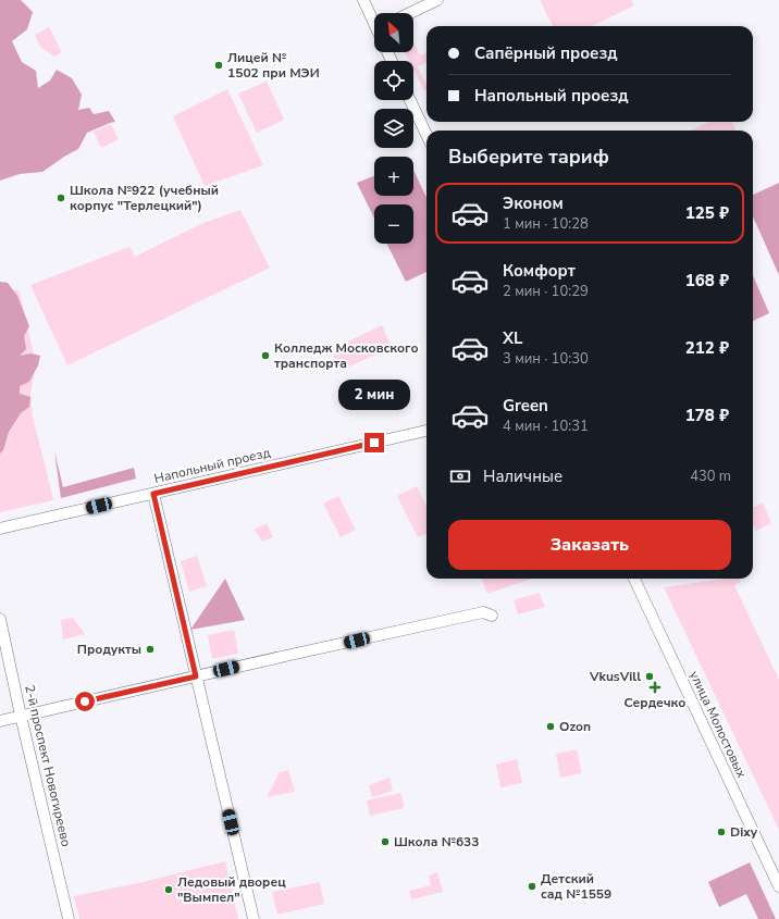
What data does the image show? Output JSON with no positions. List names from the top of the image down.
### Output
{
  "streets": {
    "street": ["Напольный проезд", "улица Молостовых", "2-й проспект Новогиреево"]
  },
  "places": {
    "other": [
      "Лицей № 1502 при МЭИ",
      "Школа №922 (учебный корпус \"Терлецкий\")",
      "Колледж Московского транспорта",
      "Продукты",
      "VkusVill",
      "Ozon",
      "Dixy",
      "Школа №633",
      "Детский сад №1559",
      "Ледовый дворец \"Вымпел\""
    ],
    "health": ["Сердечко"]
  },
  "north": "top left",
  "page": {
    "map_buttons": ["+", "−"],
    "banner": ["Сапёрный проезд", "Напольный проезд"],
    "heading": "Выберите тариф",
    "list": [
      {
        "name": "Эконом",
        "note": "1 мин · 10:28",
        "value": "125 ₽"
      },
      {
        "name": "Комфорт",
        "note": "2 мин · 10:29",
        "value": "168 ₽"
      },
      {
        "name": "XL",
        "note": "3 мин · 10:30",
        "value": "212 ₽"
      },
      {
        "name": "Green",
        "note": "4 мин · 10:31",
        "value": "178 ₽"
      }
    ],
    "bubble": "2 мин",
    "pay": ["Наличные", "430 m"],
    "buttons": "Заказать"
  }
}
